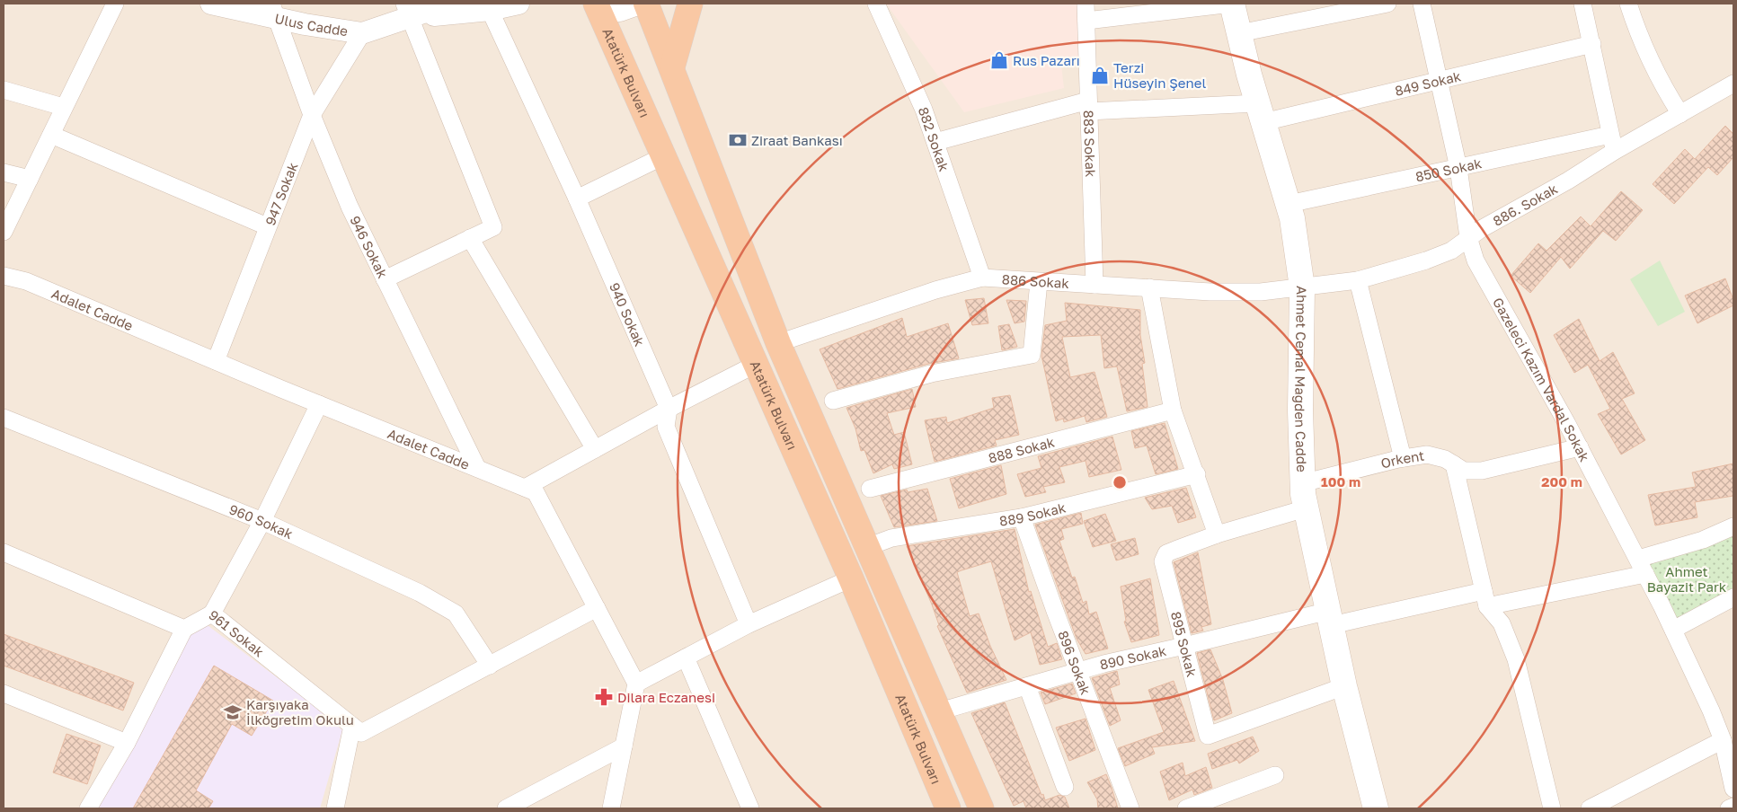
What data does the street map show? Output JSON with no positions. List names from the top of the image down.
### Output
{
  "streets": {
    "highway": ["Atatürk Bulvarı"],
    "main road": ["Ahmet Cemal Mağden Cadde"],
    "street": [
      "Ulus Cadde",
      "849 Sokak",
      "882 Sokak",
      "883 Sokak",
      "850 Sokak",
      "947 Sokak",
      "886. Sokak",
      "946 Sokak",
      "886 Sokak",
      "Adalet Cadde",
      "940 Sokak",
      "Gazeleci Kazım Vardal Sokak",
      "888 Sokak",
      "Orkent",
      "889 Sokak",
      "960 Sokak",
      "961 Sokak",
      "895 Sokak",
      "890 Sokak",
      "896 Sokak"
    ]
  },
  "crossings": [
    ["Ulus Cadde", "947 Sokak"],
    ["Ulus Cadde", "946 Sokak"],
    ["Ulus Cadde", "940 Sokak"],
    ["849 Sokak", "882 Sokak"],
    ["849 Sokak", "883 Sokak"],
    ["849 Sokak", "Ahmet Cemal Mağden Cadde"],
    ["849 Sokak", "Gazeleci Kazım Vardal Sokak"],
    ["882 Sokak", "886 Sokak"],
    ["883 Sokak", "886 Sokak"],
    ["850 Sokak", "886. Sokak"],
    ["850 Sokak", "Ahmet Cemal Mağden Cadde"],
    ["850 Sokak", "Gazeleci Kazım Vardal Sokak"],
    ["947 Sokak", "946 Sokak"],
    ["947 Sokak", "Adalet Cadde"],
    ["886. Sokak", "886 Sokak"],
    ["886. Sokak", "Ahmet Cemal Mağden Cadde"],
    ["886. Sokak", "Gazeleci Kazım Vardal Sokak"],
    ["946 Sokak", "Adalet Cadde"],
    ["886 Sokak", "Ahmet Cemal Mağden Cadde"],
    ["Ahmet Cemal Mağden Cadde", "Orkent"],
    ["Ahmet Cemal Mağden Cadde", "895 Sokak"],
    ["Ahmet Cemal Mağden Cadde", "890 Sokak"],
    ["Gazeleci Kazım Vardal Sokak", "Orkent"],
    ["889 Sokak", "896 Sokak"],
    ["895 Sokak", "890 Sokak"],
    ["890 Sokak", "896 Sokak"]
  ],
  "parks": ["Ahmet Bayazit Park"],
  "places": {
    "shop": ["Rus Pazarı", "Terzi Hüseyin Şenel"],
    "bank": ["Ziraat Bankası"],
    "pharmacy": ["Dilara Eczanesi"],
    "school or university": ["Karşıyaka İlköğretim Okulu"]
  },
  "rings": ["100 m", "200 m"]
}
